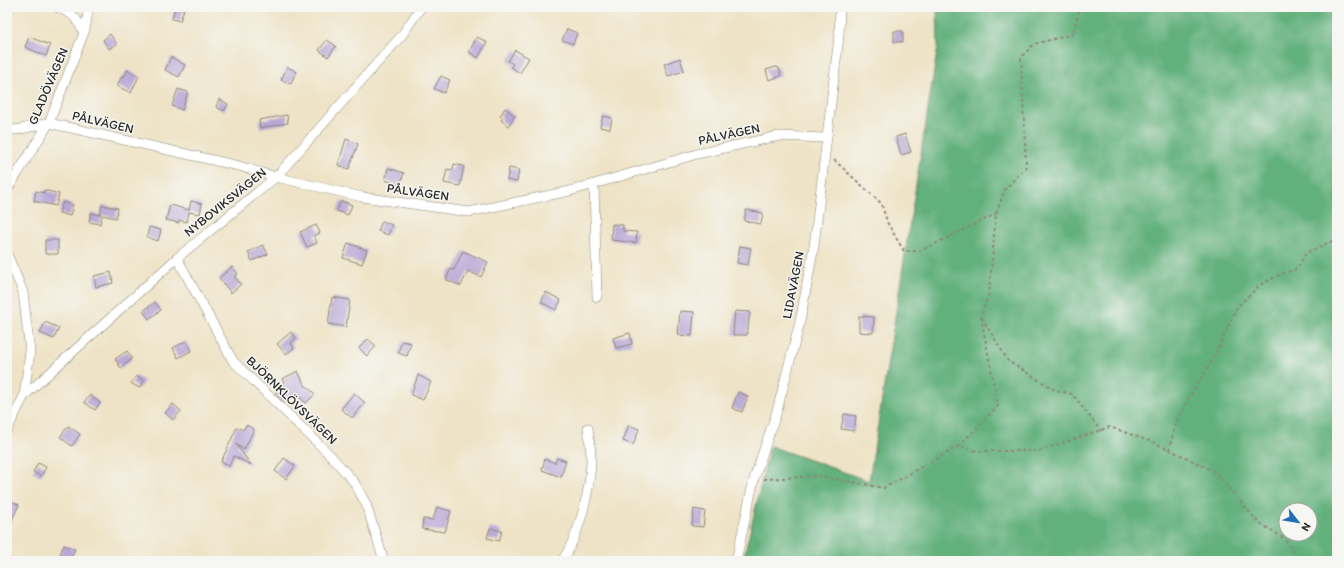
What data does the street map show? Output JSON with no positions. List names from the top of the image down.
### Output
{
  "streets": {
    "street": [
      "GLADÖVÄGEN",
      "PÅLVÄGEN",
      "NYBOVIKSVÄGEN",
      "LIDAVÄGEN",
      "BJÖRNKLÖVSVÄGEN"
    ]
  },
  "crossings": [
    ["GLADÖVÄGEN", "PÅLVÄGEN"],
    ["PÅLVÄGEN", "NYBOVIKSVÄGEN"],
    ["PÅLVÄGEN", "LIDAVÄGEN"],
    ["NYBOVIKSVÄGEN", "BJÖRNKLÖVSVÄGEN"]
  ],
  "north": "bottom right"
}
